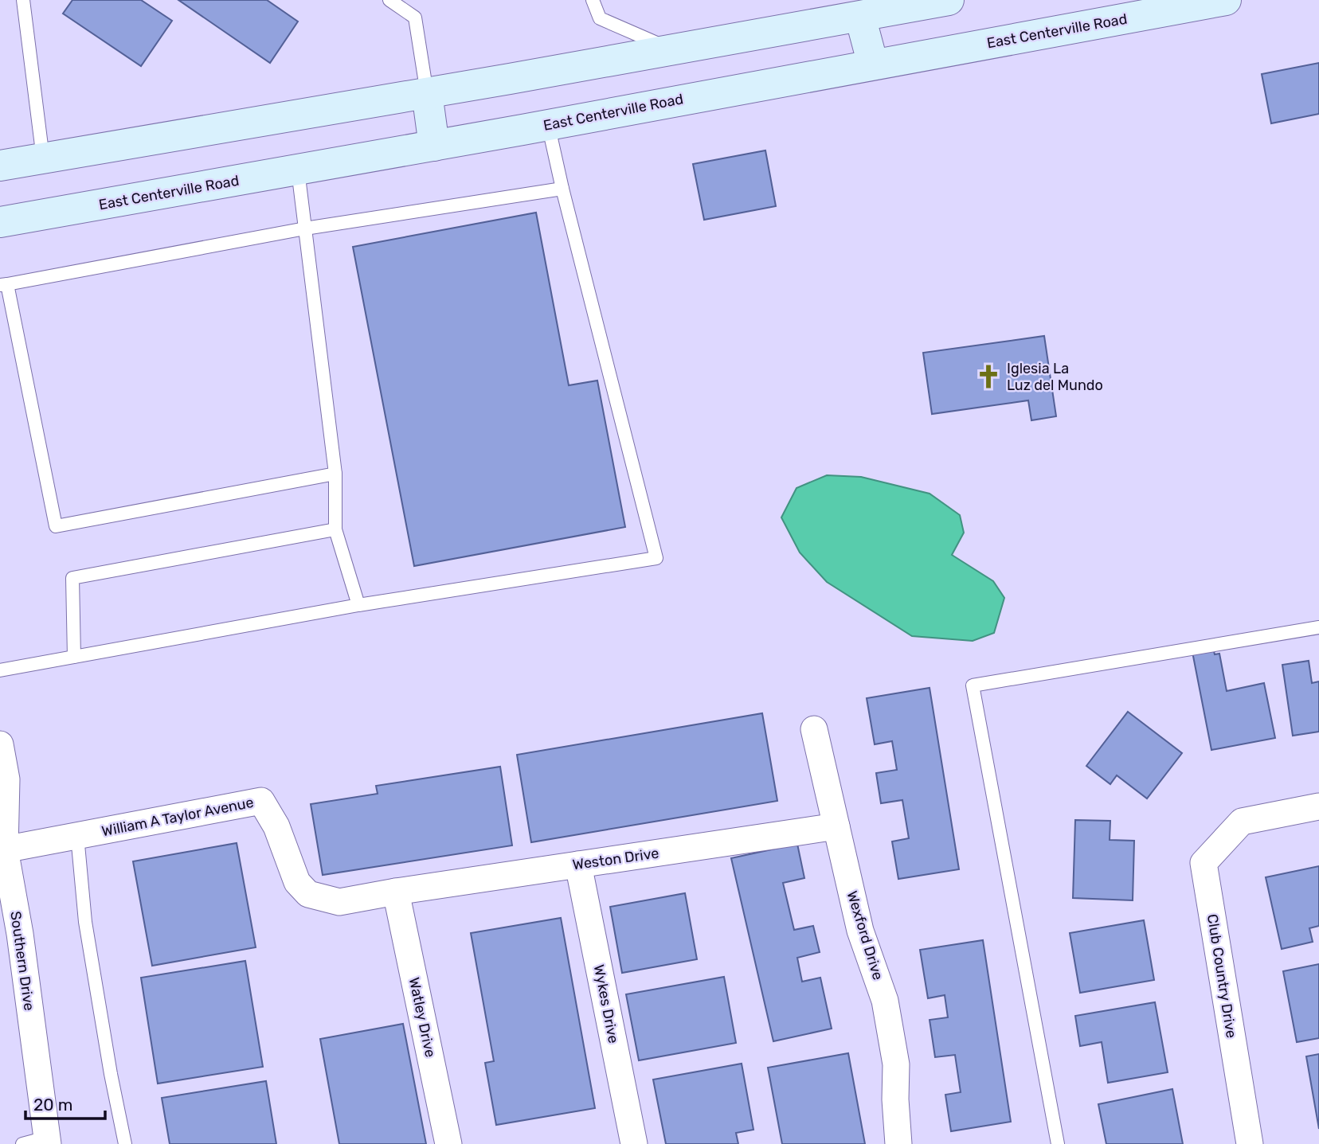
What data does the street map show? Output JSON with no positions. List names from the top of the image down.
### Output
{
  "streets": {
    "main road": ["East Centerville Road"],
    "street": [
      "William A Taylor Avenue",
      "Weston Drive",
      "Wexford Drive",
      "Southern Drive",
      "Club Country Drive",
      "Wykes Drive",
      "Watley Drive"
    ]
  },
  "crossings": [
    ["William A Taylor Avenue", "Weston Drive"],
    ["William A Taylor Avenue", "Southern Drive"],
    ["William A Taylor Avenue", "Watley Drive"],
    ["Weston Drive", "Wexford Drive"],
    ["Weston Drive", "Wykes Drive"],
    ["Weston Drive", "Watley Drive"]
  ],
  "places": {
    "church": ["Iglesia La Luz del Mundo"]
  },
  "scale_bar": "20 m"
}
